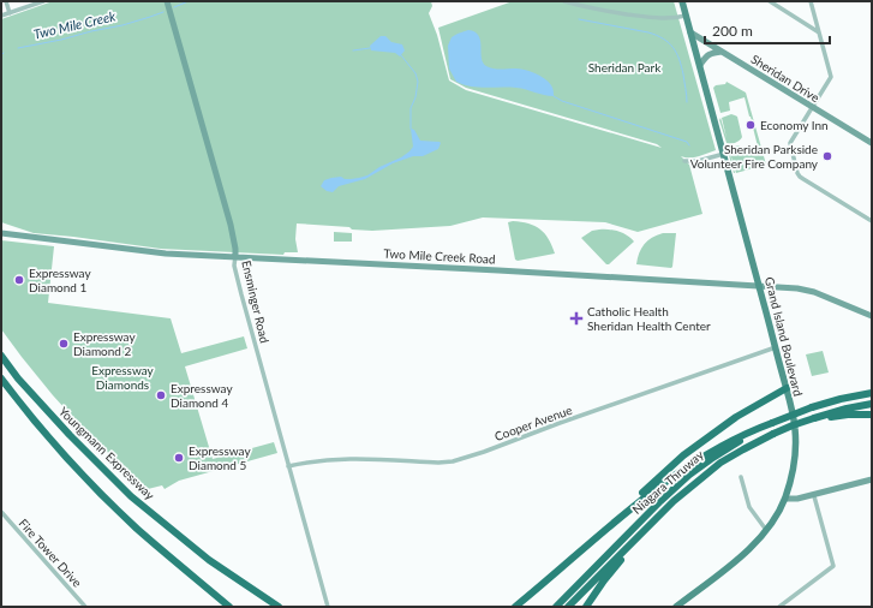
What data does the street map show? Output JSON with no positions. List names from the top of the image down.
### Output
{
  "streets": {
    "highway": ["Youngmann Expressway", "Niagara Thruway"],
    "main road": ["Grand Island Boulevard"],
    "street": [
      "Sheridan Drive",
      "Two Mile Creek Road",
      "Ensminger Road",
      "Cooper Avenue",
      "Fire Tower Drive"
    ]
  },
  "crossings": [
    ["Sheridan Drive", "Grand Island Boulevard"],
    ["Two Mile Creek Road", "Ensminger Road"],
    ["Two Mile Creek Road", "Grand Island Boulevard"],
    ["Ensminger Road", "Cooper Avenue"],
    ["Grand Island Boulevard", "Cooper Avenue"]
  ],
  "water": ["Two Mile Creek"],
  "parks": ["Sheridan Park", "Expressway Diamonds"],
  "places": {
    "other": [
      "Economy Inn",
      "Sheridan Parkside Volunteer Fire Company",
      "Expressway Diamond 1",
      "Expressway Diamond 2",
      "Expressway Diamond 4",
      "Expressway Diamond 5"
    ],
    "health": ["Catholic Health Sheridan Health Center"]
  },
  "scale_bar": "200 m"
}
